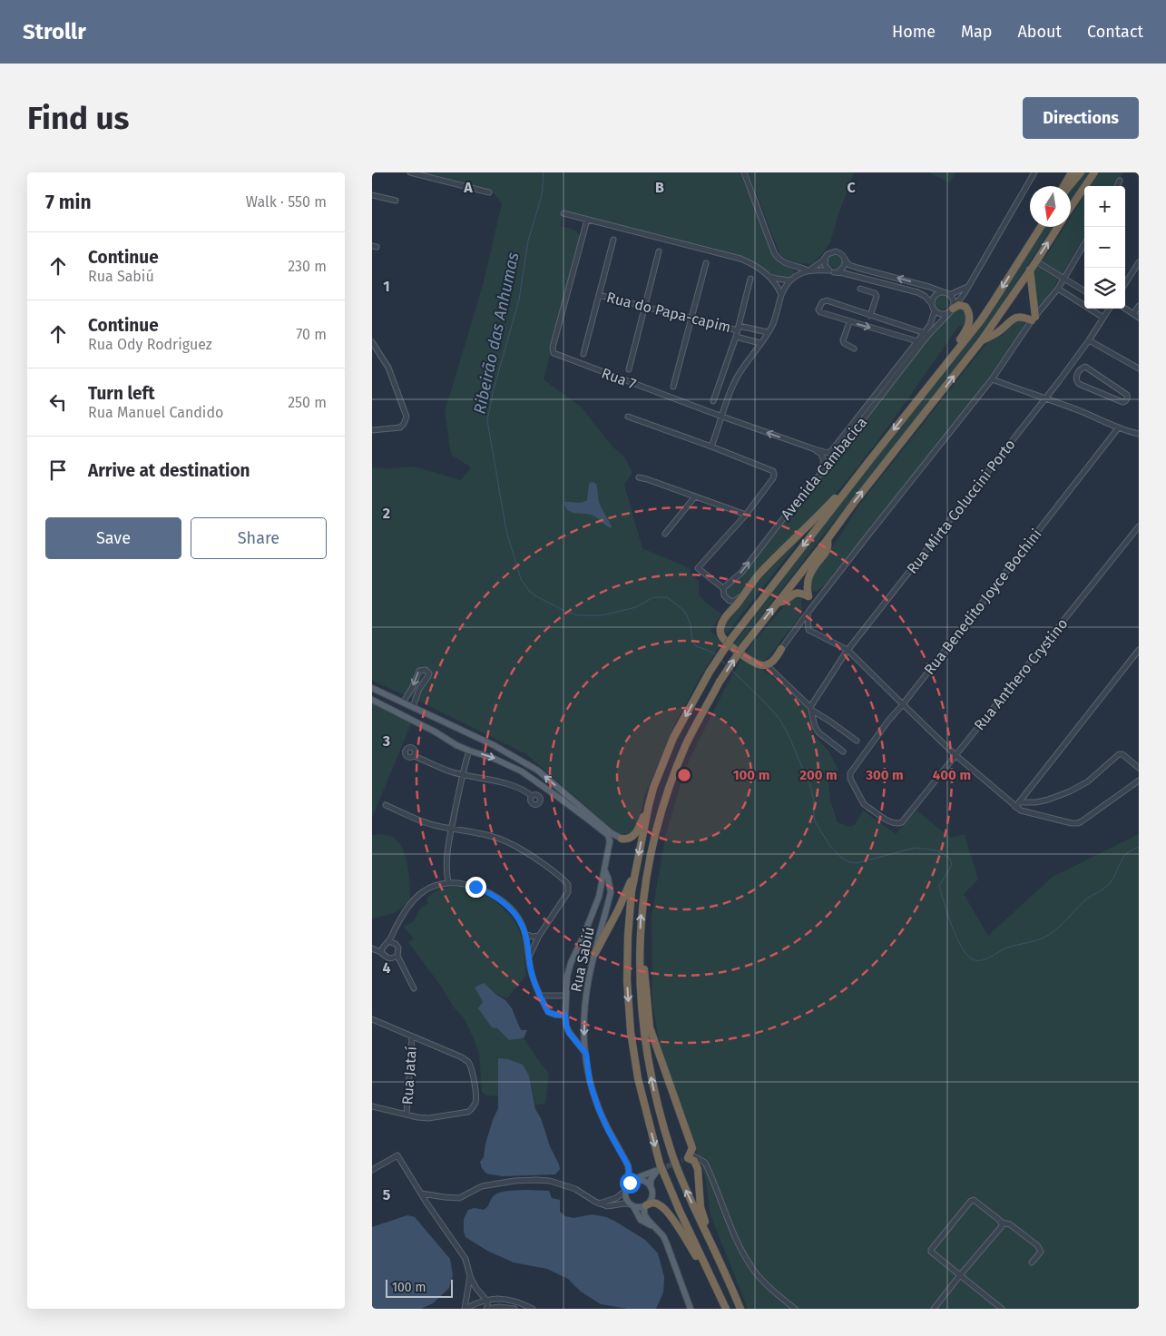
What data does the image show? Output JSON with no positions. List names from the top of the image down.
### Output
{
  "streets": {
    "main road": ["Rua Sabiú"],
    "street": [
      "Rua do Papa-capim",
      "Rua 7",
      "Avenida Cambacica",
      "Rua Mirta Coluccini Porto",
      "Rua Benedito Joyce Bochini",
      "Rua Anthero Crystino",
      "Rua Jataí"
    ]
  },
  "crossings": [
    ["Rua 7", "Avenida Cambacica"],
    ["Rua Benedito Joyce Bochini", "Rua Anthero Crystino"]
  ],
  "water": ["Ribeirão das Anhumas"],
  "scale_bar": "100 m",
  "north": "bottom",
  "page": {
    "header": "Strollr",
    "nav": [
      "Home",
      "Map",
      "About",
      "Contact"
    ],
    "buttons": [
      "Directions",
      ["Save", "Share"]
    ],
    "title": "Find us",
    "heading": ["7 min", "Walk · 550 m"],
    "map_buttons": ["+", "−"],
    "list": [
      ["Continue", "Rua Sabiú", "230 m"],
      ["Continue", "Rua Ody Rodriguez", "70 m"],
      ["Turn left", "Rua Manuel Candido", "250 m"],
      "Arrive at destination"
    ],
    "scale": "100 m"
  },
  "grid": {
    "columns": ["A", "B", "C"],
    "rows": [
      "1",
      "2",
      "3",
      "4",
      "5"
    ]
  },
  "rings": [
    "100 m",
    "200 m",
    "300 m",
    "400 m"
  ]
}
